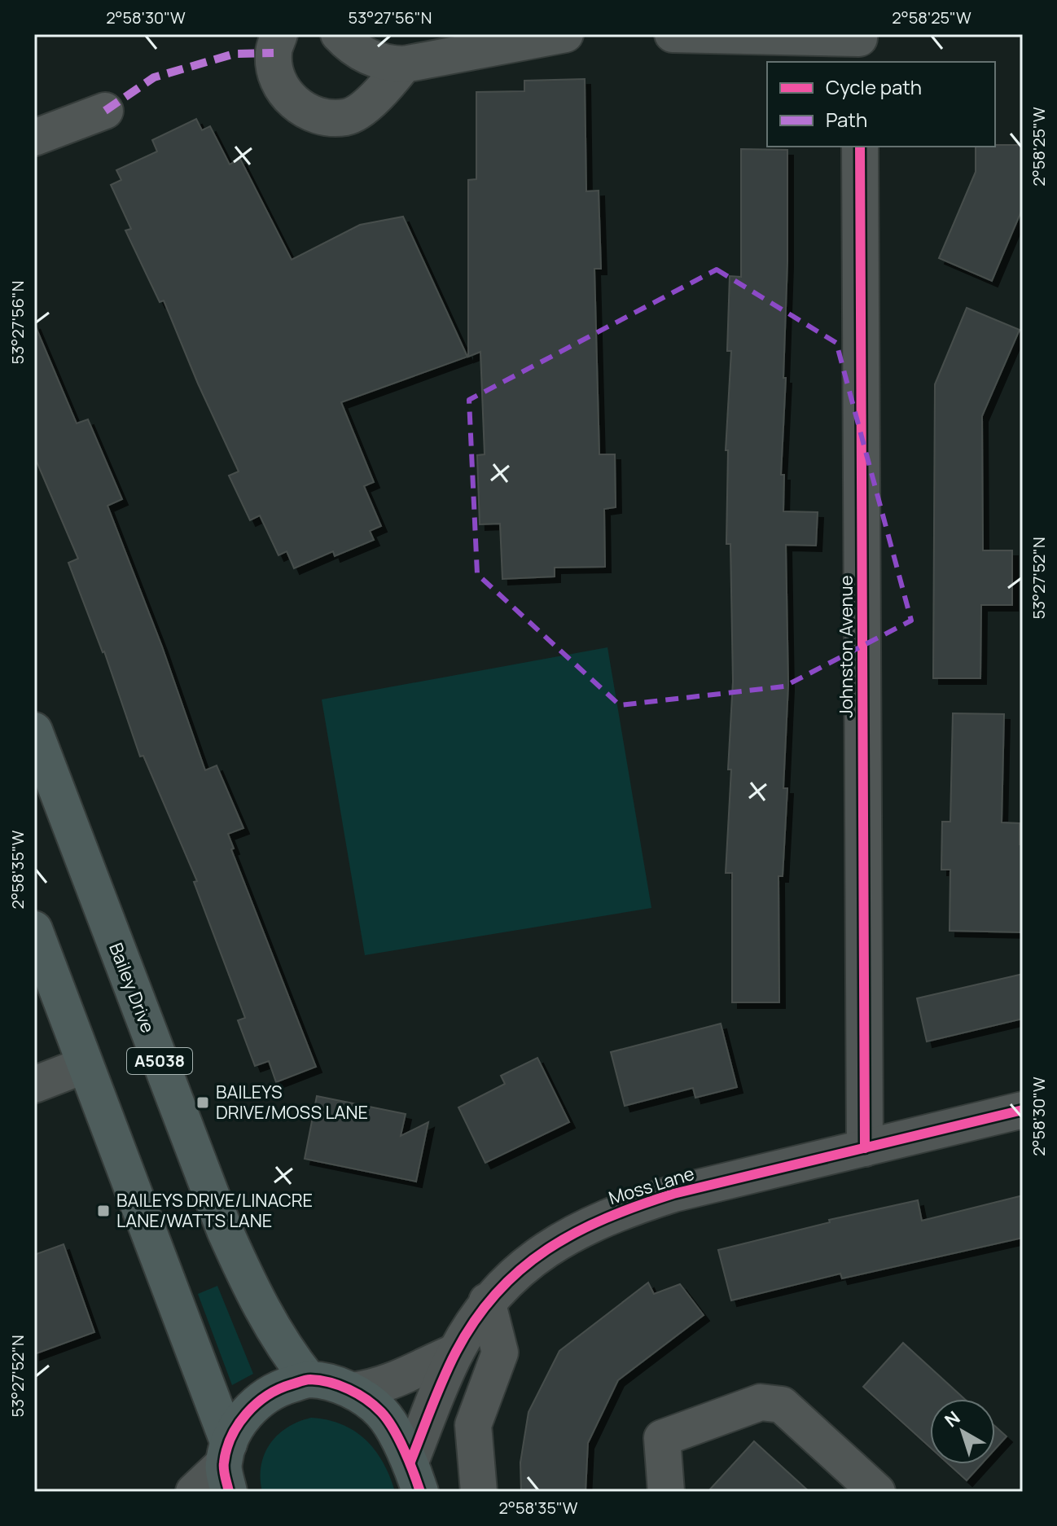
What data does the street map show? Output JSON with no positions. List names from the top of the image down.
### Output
{
  "streets": {
    "main road": ["Bailey Drive", "A5038"],
    "street": ["Johnston Avenue", "Moss Lane"]
  },
  "crossings": [
    ["Johnston Avenue", "Moss Lane"]
  ],
  "places": {
    "transit": ["BAILEYS DRIVE/MOSS LANE", "BAILEYS DRIVE/LINACRE LANE/WATTS LANE"]
  },
  "legend": ["Cycle path", "Path"],
  "north": "top left",
  "coordinates": [
    "2°58'30\"W",
    "53°27'56\"N",
    "2°58'25\"W",
    "53°27'52\"N",
    "2°58'35\"W"
  ]
}
